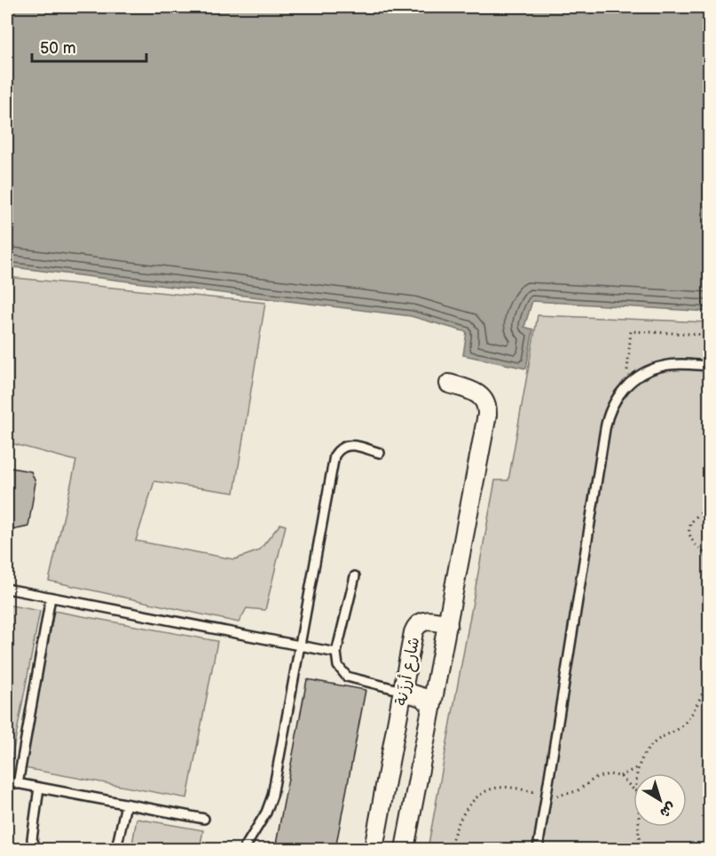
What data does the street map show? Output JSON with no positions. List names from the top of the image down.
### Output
{
  "streets": {
    "street": ["شارع أرزَنة"]
  },
  "scale_bar": "50 m",
  "north": "bottom right"
}
